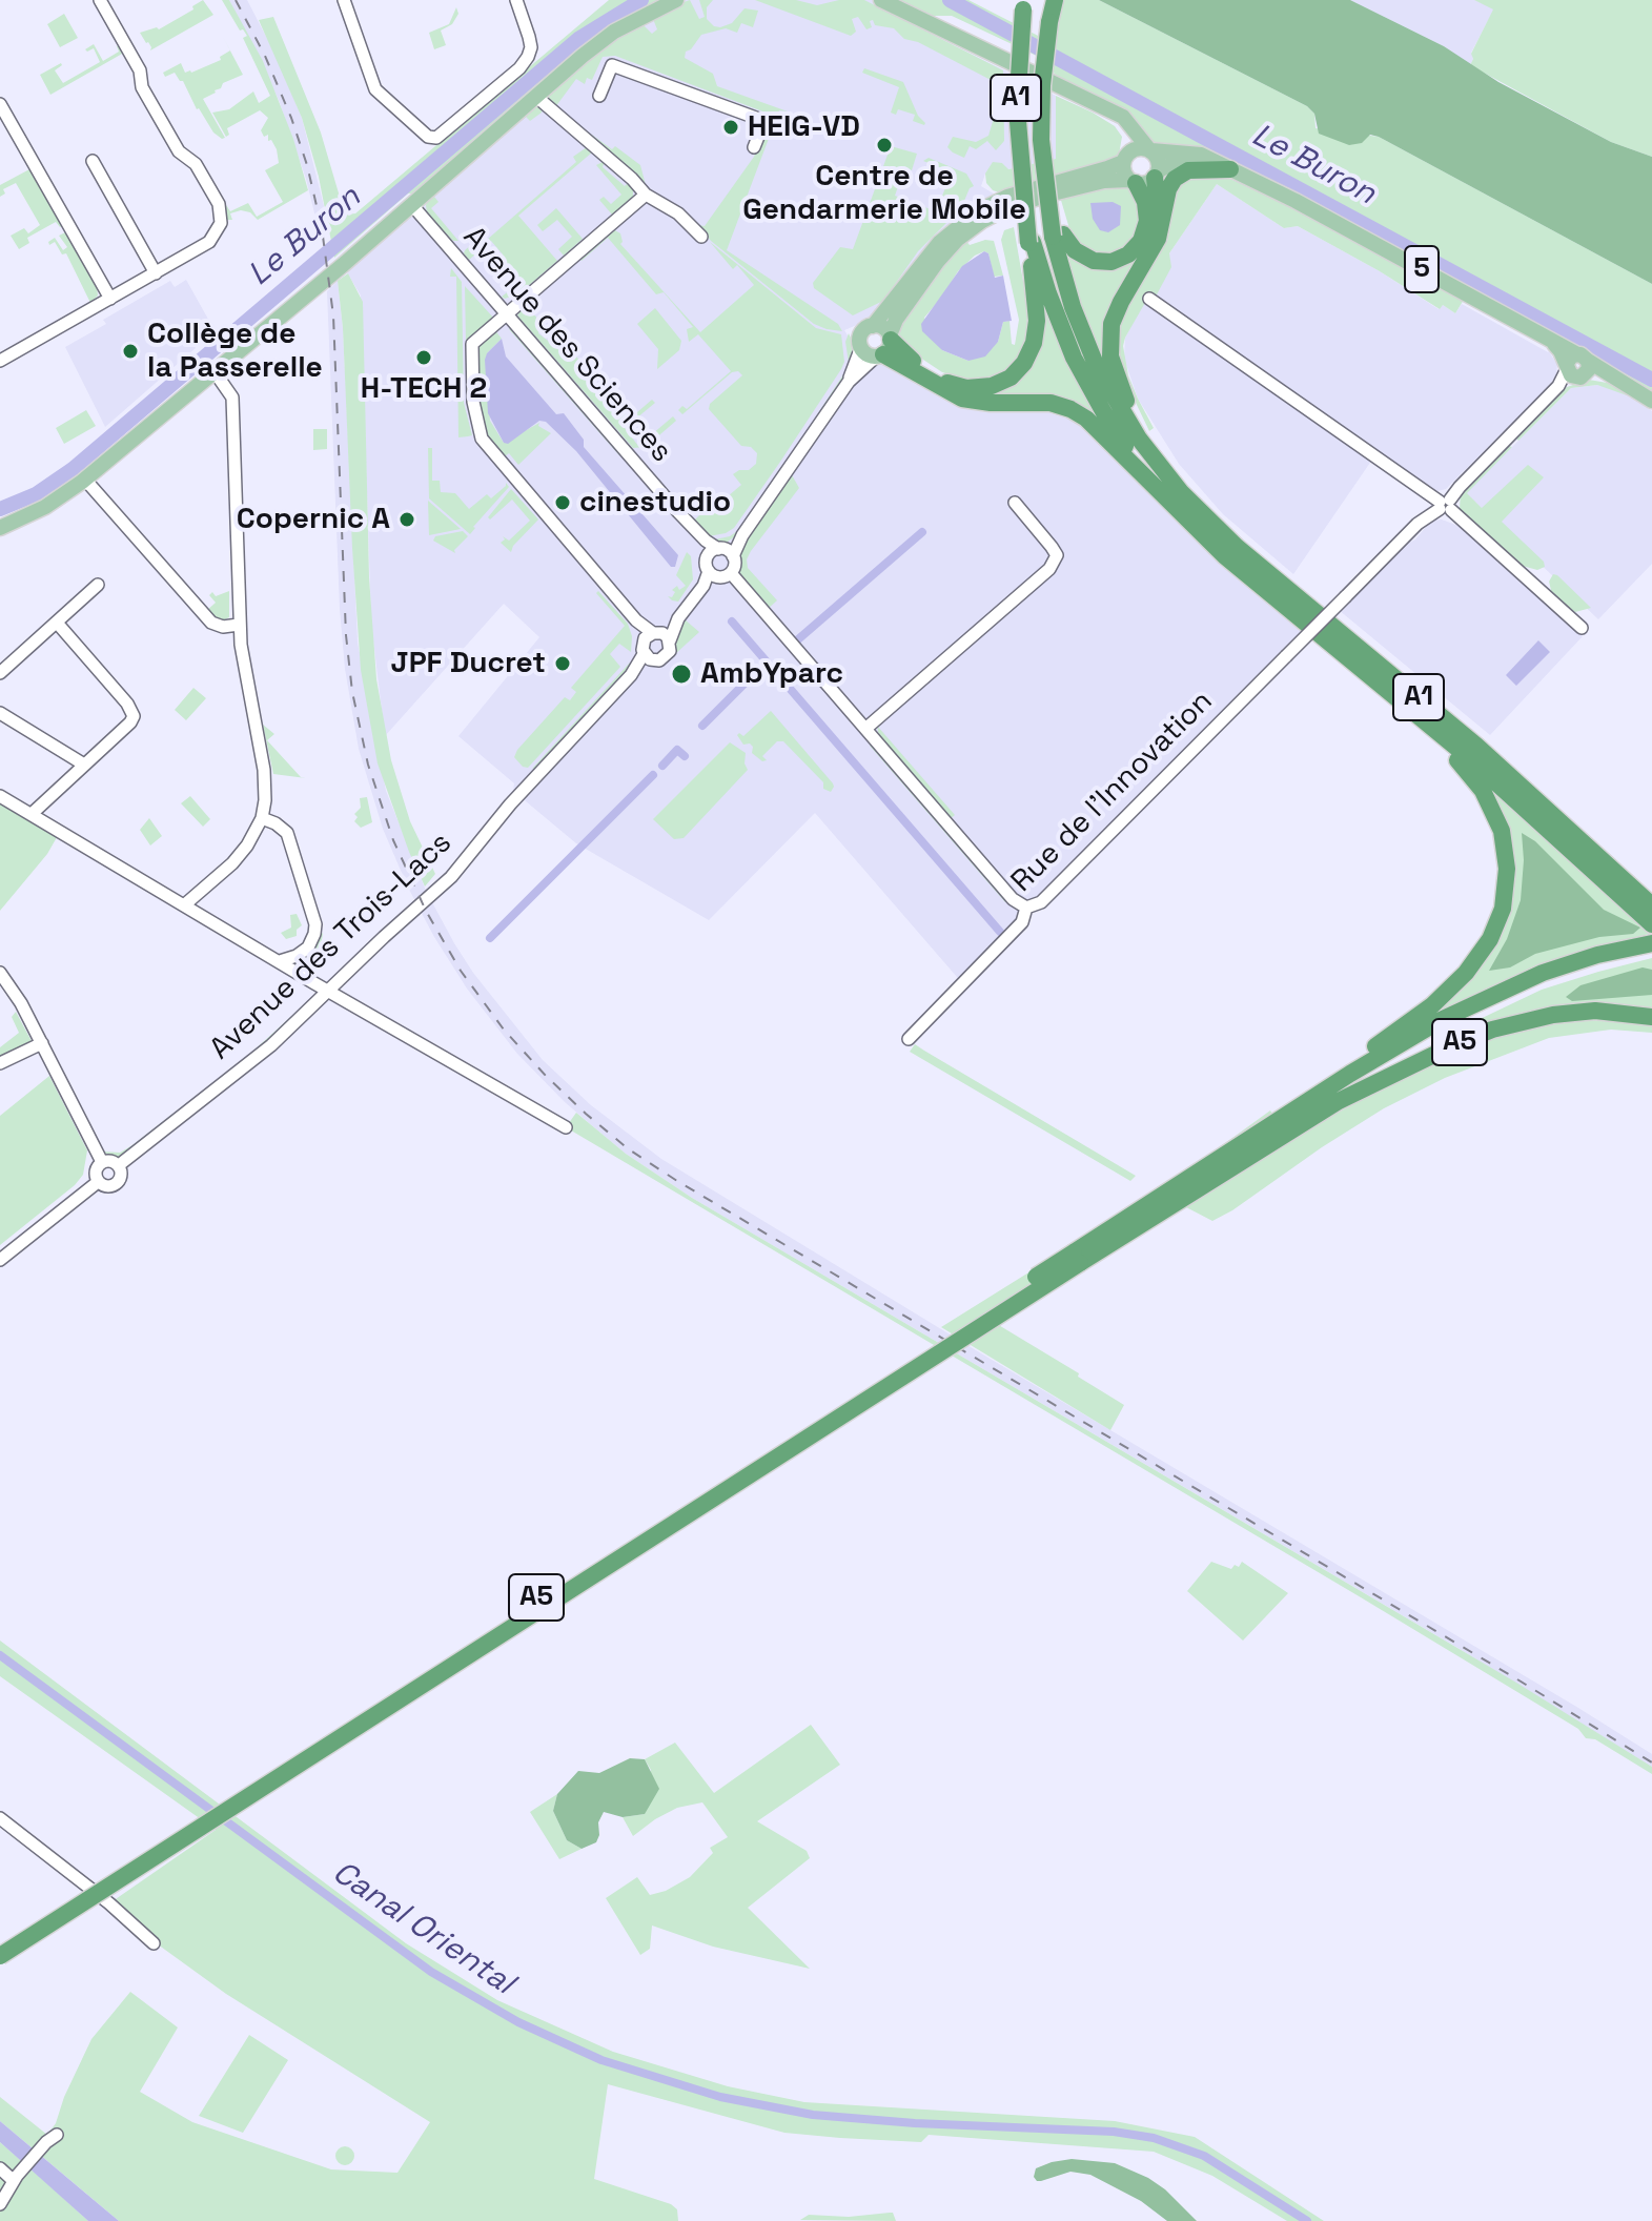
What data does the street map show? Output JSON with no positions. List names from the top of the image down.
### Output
{
  "streets": {
    "highway": ["A1", "A5"],
    "main road": ["5"],
    "street": ["Avenue des Sciences", "Rue de l'Innovation", "Avenue des Trois-Lacs"]
  },
  "crossings": [
    ["5", "Rue de l'Innovation"]
  ],
  "water": ["Le Buron", "Canal Oriental"],
  "places": [
    "HEIG-VD",
    "Centre de Gendarmerie Mobile",
    "Collège de la Passerelle",
    "H-TECH 2",
    "cinestudio",
    "Copernic A",
    "JPF Ducret",
    "AmbYparc"
  ]
}
